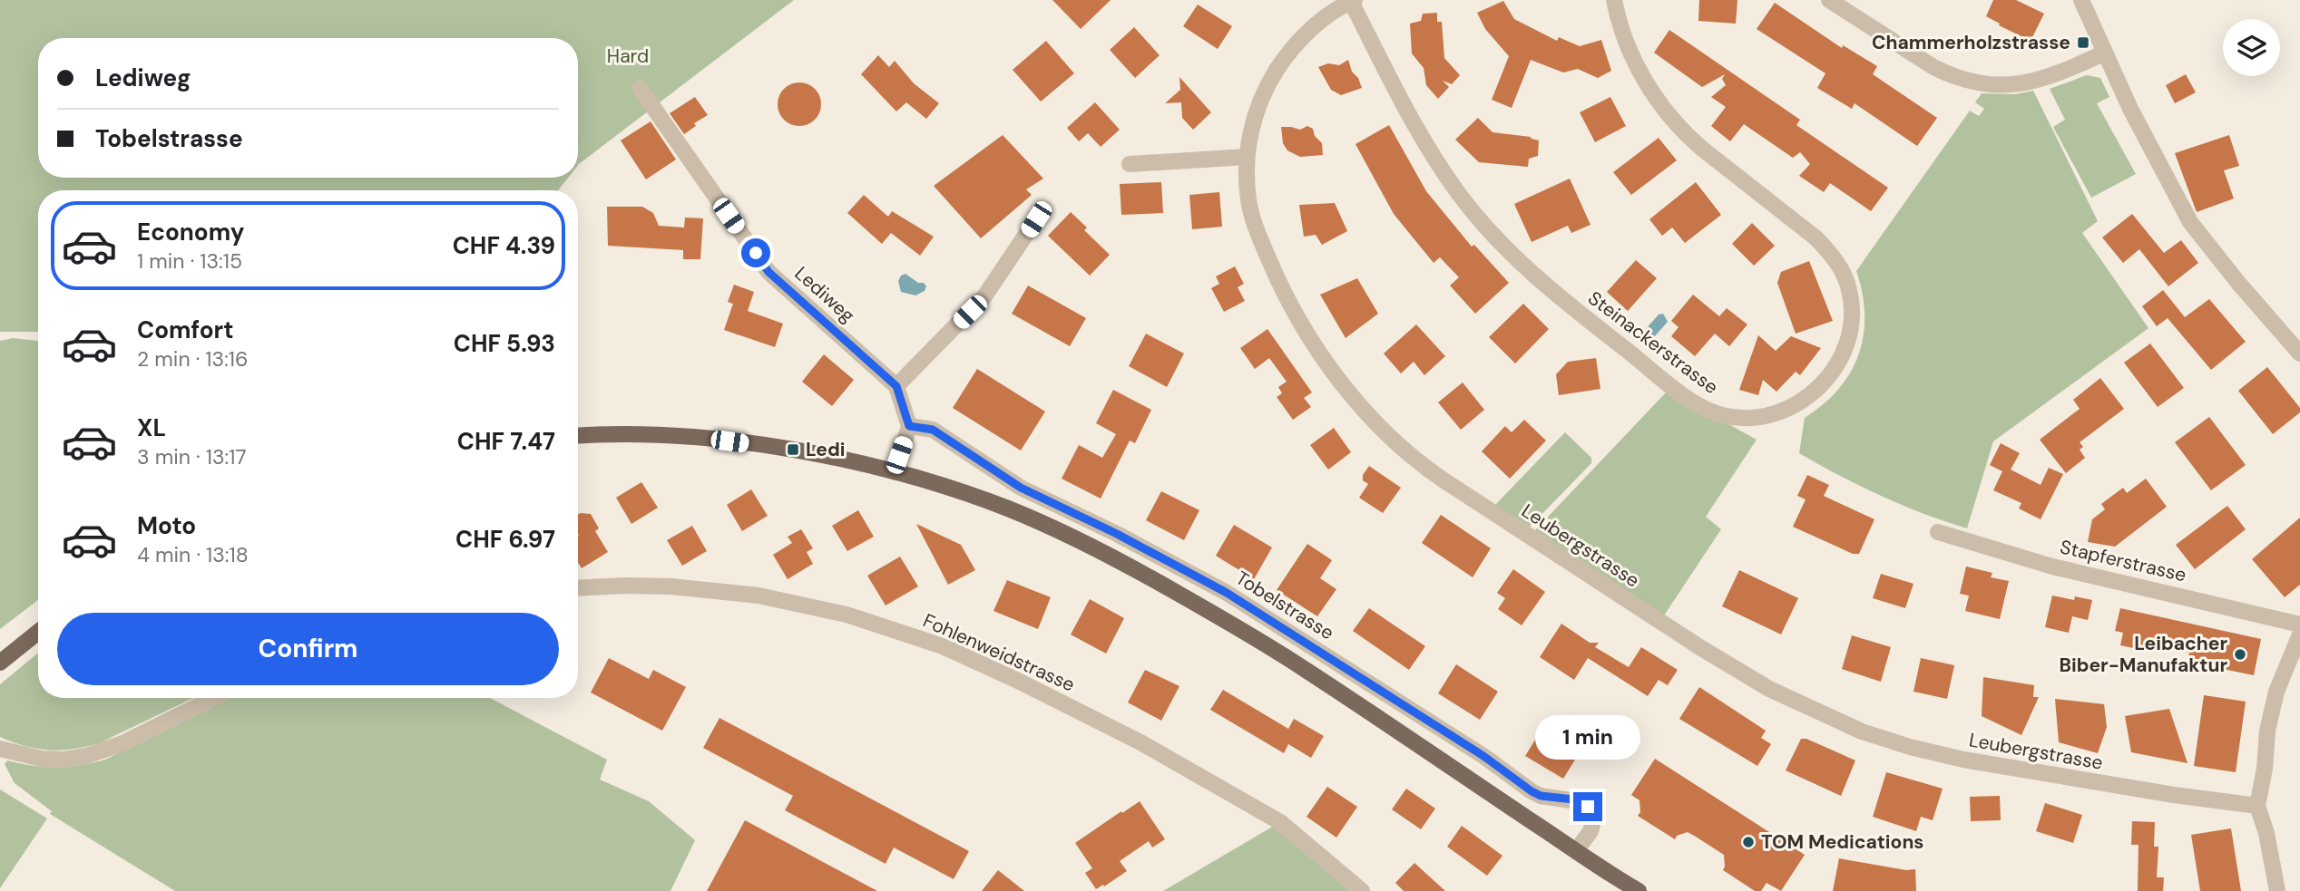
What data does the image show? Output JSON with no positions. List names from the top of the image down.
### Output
{
  "streets": {
    "street": [
      "Lediweg",
      "Steinackerstrasse",
      "Leubergstrasse",
      "Stapferstrasse",
      "Tobelstrasse",
      "Fohlenweidstrasse"
    ]
  },
  "crossings": [
    ["Steinackerstrasse", "Leubergstrasse"]
  ],
  "parks": ["Hard"],
  "places": {
    "transit": ["Chammerholzstrasse", "Ledi"],
    "other": ["Leibacher Biber-Manufaktur", "TOM Medications"]
  },
  "page": {
    "banner": ["Lediweg", "Tobelstrasse"],
    "list": [
      {
        "name": "Economy",
        "note": "1 min · 13:15",
        "value": "CHF 4.39"
      },
      {
        "name": "Comfort",
        "note": "2 min · 13:16",
        "value": "CHF 5.93"
      },
      {
        "name": "XL",
        "note": "3 min · 13:17",
        "value": "CHF 7.47"
      },
      {
        "name": "Moto",
        "note": "4 min · 13:18",
        "value": "CHF 6.97"
      }
    ],
    "buttons": "Confirm",
    "bubble": "1 min"
  }
}
